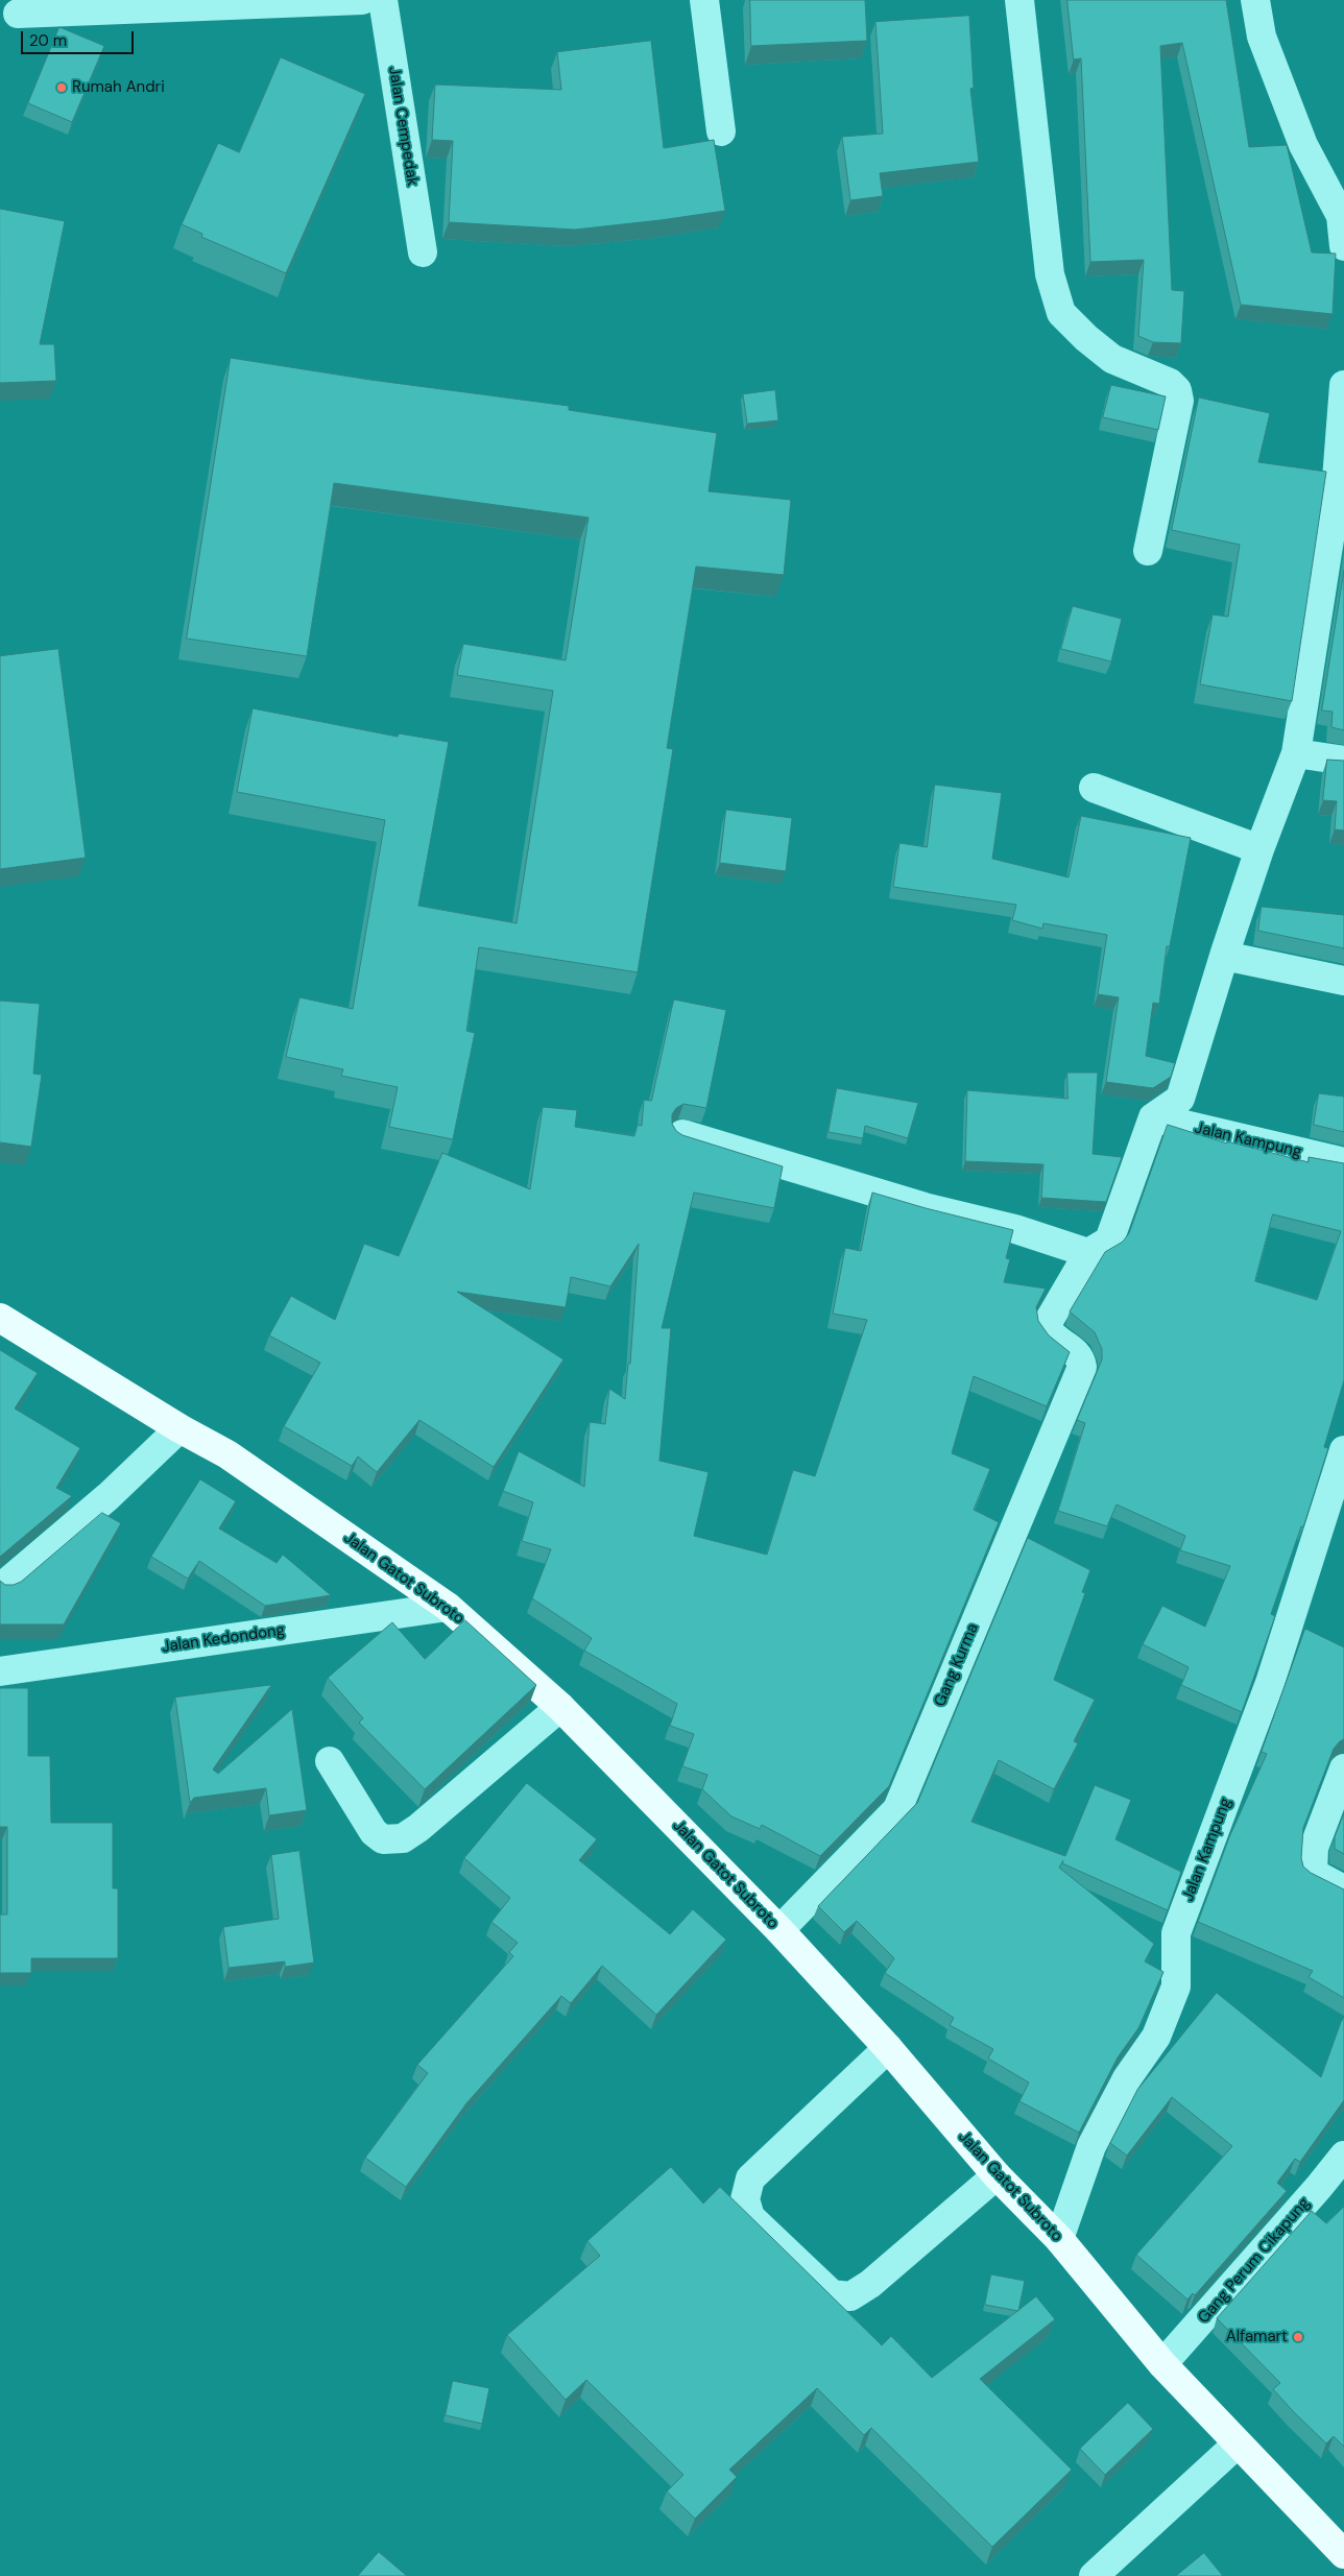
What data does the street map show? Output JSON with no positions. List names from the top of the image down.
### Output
{
  "streets": {
    "main road": ["Jalan Gatot Subroto"],
    "street": [
      "Jalan Cempedak",
      "Jalan Kampung",
      "Jalan Kedondong",
      "Gang Kurma",
      "Gang Perum Cikapung"
    ]
  },
  "crossings": [
    ["Jalan Kampung", "Jalan Gatot Subroto"],
    ["Jalan Gatot Subroto", "Jalan Kedondong"],
    ["Jalan Gatot Subroto", "Gang Kurma"],
    ["Jalan Gatot Subroto", "Gang Perum Cikapung"]
  ],
  "places": ["Rumah Andri", "Alfamart"],
  "scale_bar": "20 m"
}
